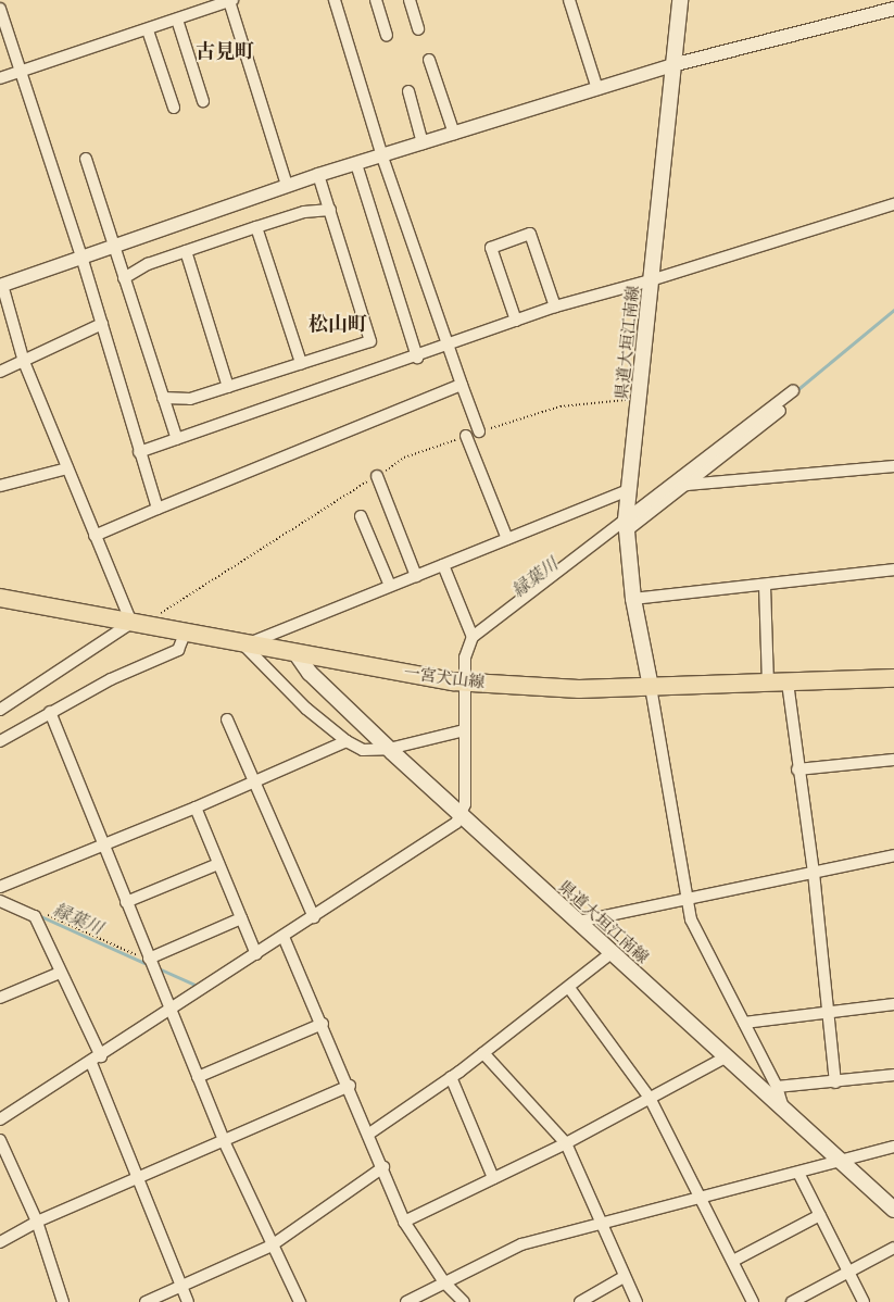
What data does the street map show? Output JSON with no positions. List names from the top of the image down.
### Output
{
  "streets": {
    "main road": ["県道大垣江南線", "一宮犬山線"]
  },
  "crossings": [
    ["県道大垣江南線", "一宮犬山線"]
  ],
  "districts": ["古見町", "松山町"],
  "water": ["縁葉川"]
}
